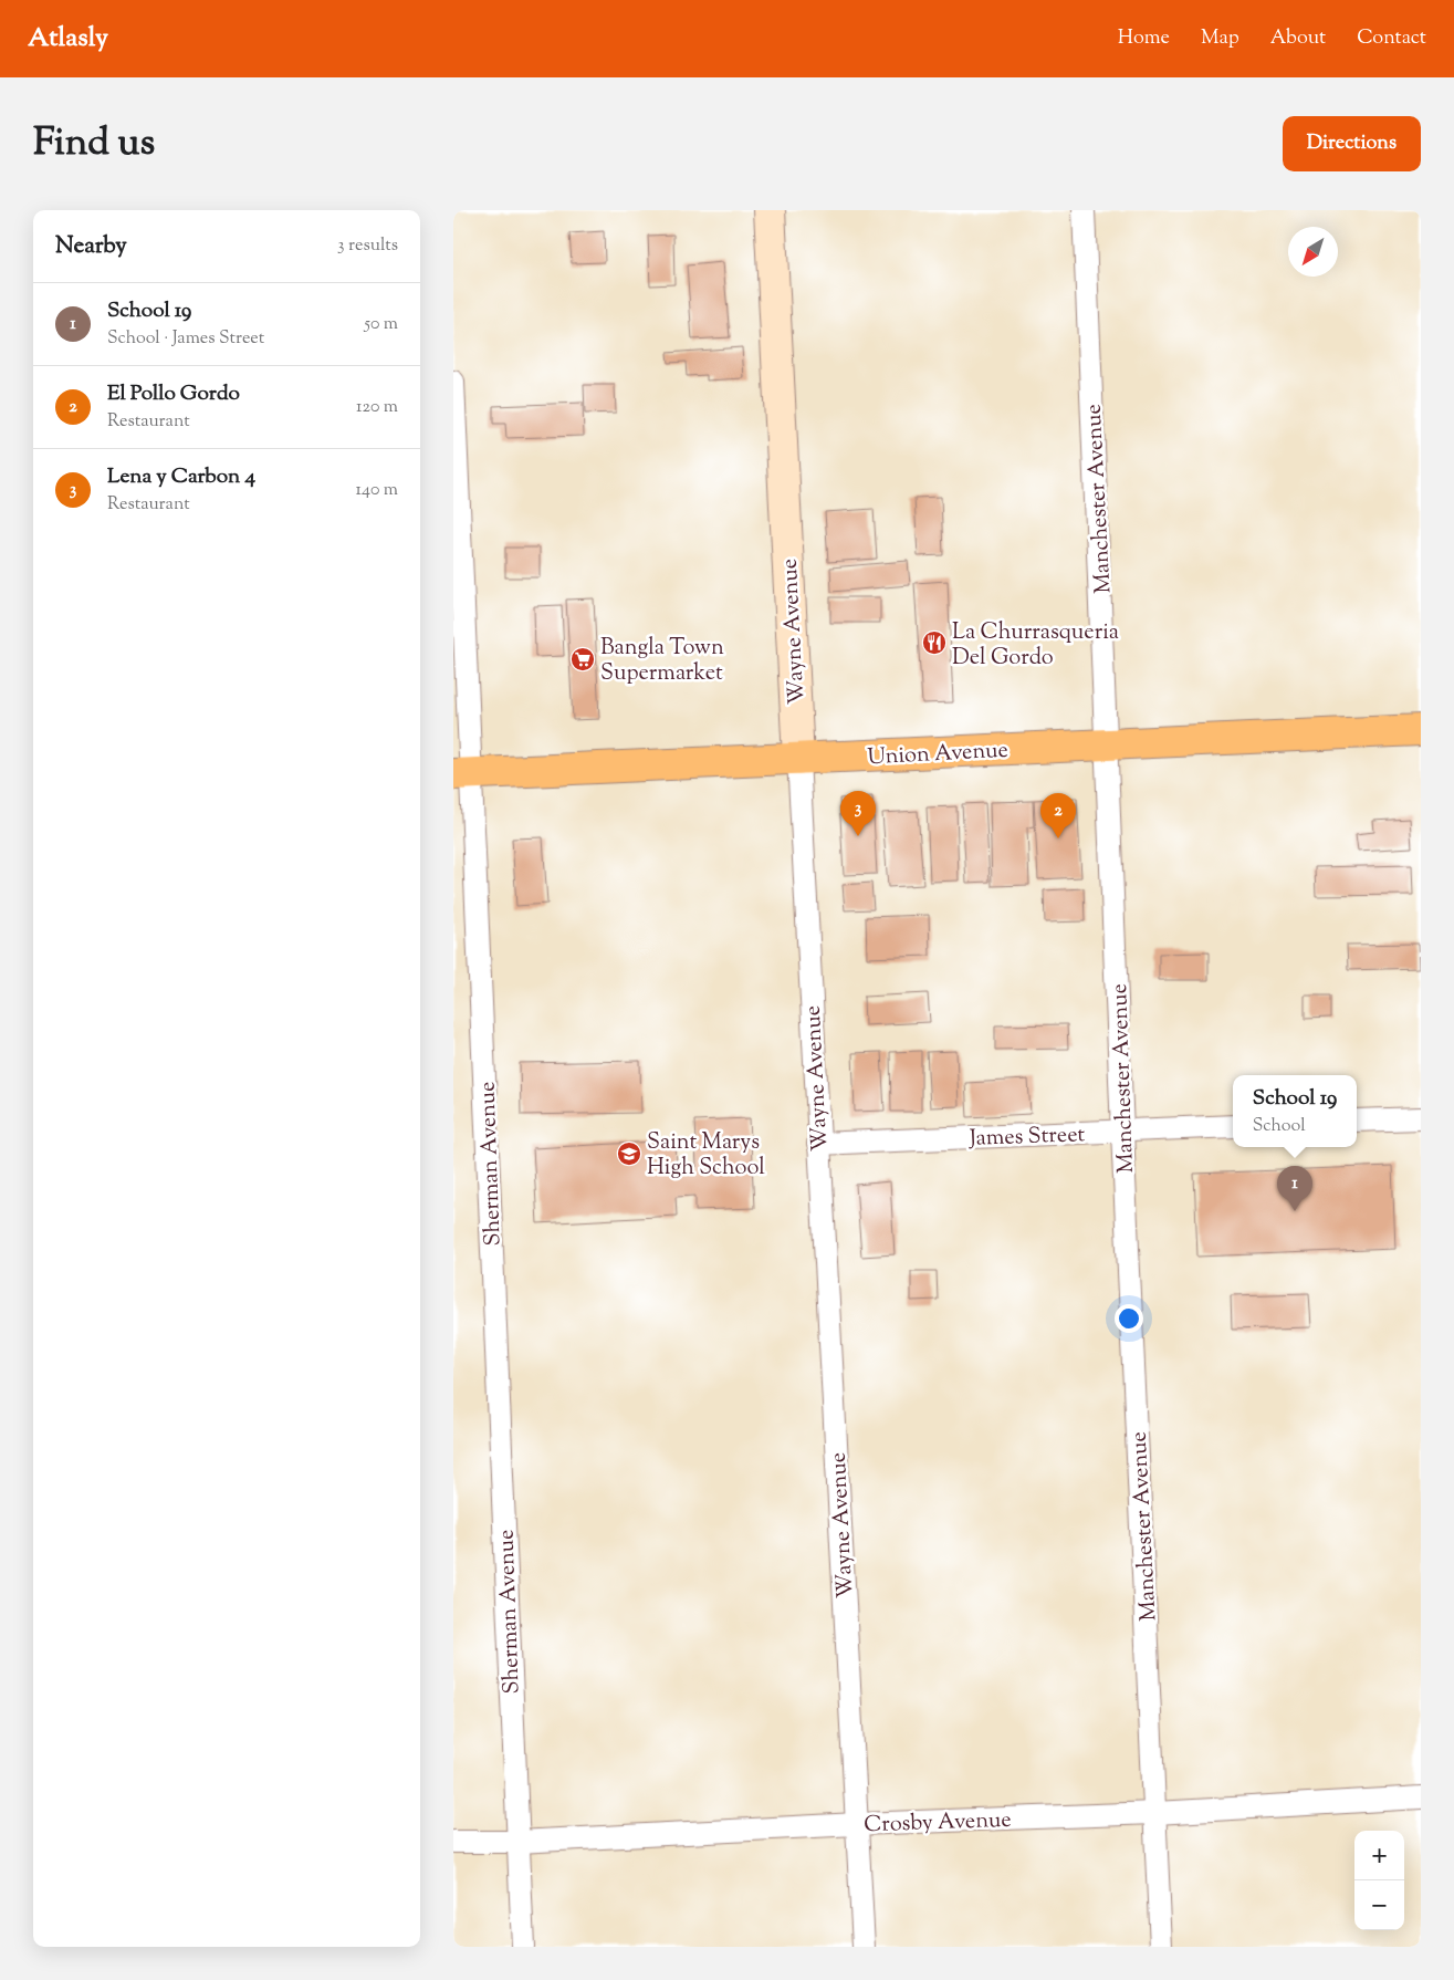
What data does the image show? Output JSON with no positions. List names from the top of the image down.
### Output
{
  "streets": {
    "main road": ["Wayne Avenue", "Union Avenue"],
    "street": [
      "Manchester Avenue",
      "James Street",
      "Sherman Avenue",
      "Crosby Avenue"
    ]
  },
  "crossings": [
    ["Manchester Avenue", "Union Avenue"],
    ["Manchester Avenue", "James Street"],
    ["Manchester Avenue", "Crosby Avenue"],
    ["Wayne Avenue", "Union Avenue"],
    ["Wayne Avenue", "James Street"],
    ["Wayne Avenue", "Crosby Avenue"],
    ["Union Avenue", "Sherman Avenue"],
    ["Sherman Avenue", "Crosby Avenue"]
  ],
  "places": {
    "restaurant": ["La Churrasqueria Del Gordo"],
    "supermarket": ["Bangla Town Supermarket"],
    "school or university": ["Saint Marys High School"]
  },
  "north": "bottom left",
  "page": {
    "header": "Atlasly",
    "nav": [
      "Home",
      "Map",
      "About",
      "Contact"
    ],
    "title": "Find us",
    "buttons": "Directions",
    "heading": ["Nearby", "3 results"],
    "list": [
      {
        "mark": "1",
        "name": "School 19",
        "note": "School · James Street",
        "value": "50 m"
      },
      {
        "mark": "2",
        "name": "El Pollo Gordo",
        "note": "Restaurant",
        "value": "120 m"
      },
      {
        "mark": "3",
        "name": "Lena y Carbon 4",
        "note": "Restaurant",
        "value": "140 m"
      }
    ],
    "pins": ["3", "2", "1"],
    "popup": ["School 19", "School"],
    "map_buttons": ["+", "−"]
  }
}
